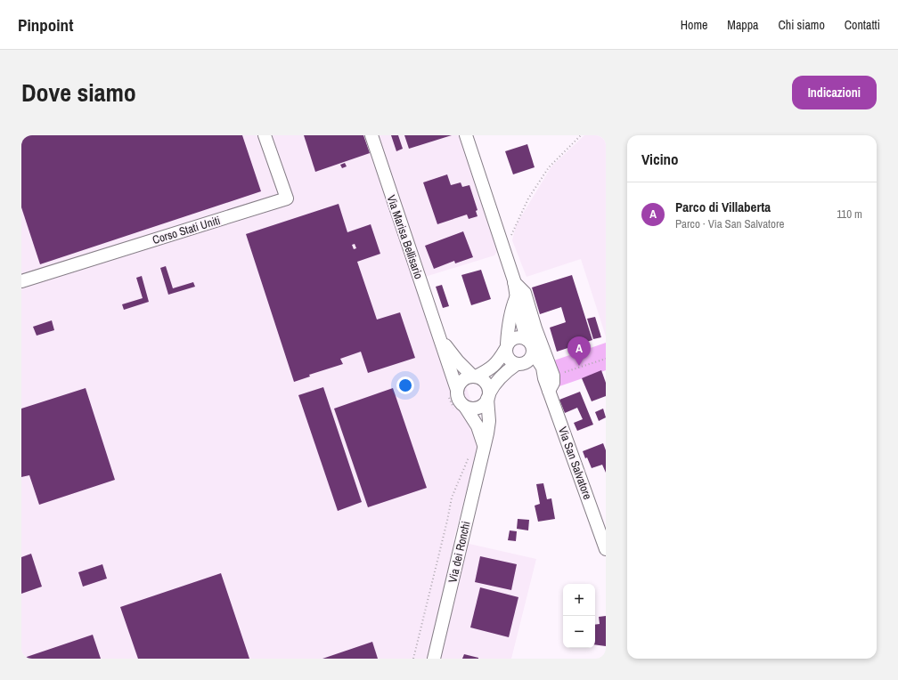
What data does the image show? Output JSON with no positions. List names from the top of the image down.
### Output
{
  "streets": {
    "street": [
      "Corso Stati Uniti",
      "Via Marisa Bellisario",
      "Via San Salvatore",
      "Via dei Ronchi"
    ]
  },
  "crossings": [
    ["Via Marisa Bellisario", "Via dei Ronchi"]
  ],
  "page": {
    "header": "Pinpoint",
    "nav": [
      "Home",
      "Mappa",
      "Chi siamo",
      "Contatti"
    ],
    "title": "Dove siamo",
    "buttons": "Indicazioni",
    "heading": "Vicino",
    "list": [
      {
        "mark": "A",
        "name": "Parco di Villaberta",
        "note": "Parco · Via San Salvatore",
        "value": "110 m"
      }
    ],
    "pins": "A",
    "map_buttons": ["+", "−"]
  }
}
